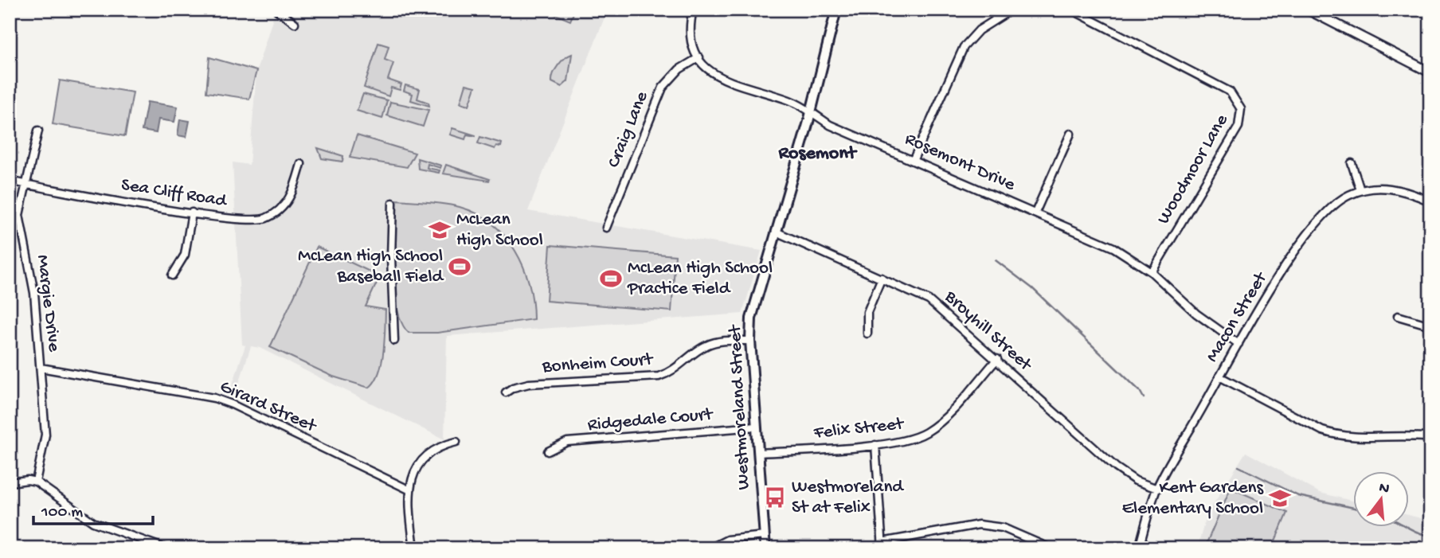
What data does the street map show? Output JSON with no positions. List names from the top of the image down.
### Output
{
  "streets": {
    "main road": ["Westmoreland Street"],
    "street": [
      "Craig Lane",
      "Rosemont Drive",
      "Woodmoor Lane",
      "Sea Cliff Road",
      "Margie Drive",
      "Macon Street",
      "Broyhill Street",
      "Bonheim Court",
      "Girard Street",
      "Ridgedale Court",
      "Felix Street"
    ]
  },
  "crossings": [
    ["Craig Lane", "Rosemont Drive"],
    ["Rosemont Drive", "Woodmoor Lane"],
    ["Rosemont Drive", "Macon Street"],
    ["Rosemont Drive", "Westmoreland Street"],
    ["Sea Cliff Road", "Margie Drive"],
    ["Margie Drive", "Girard Street"],
    ["Macon Street", "Broyhill Street"],
    ["Broyhill Street", "Westmoreland Street"],
    ["Broyhill Street", "Felix Street"],
    ["Bonheim Court", "Westmoreland Street"],
    ["Westmoreland Street", "Ridgedale Court"],
    ["Westmoreland Street", "Felix Street"]
  ],
  "districts": ["Rosemont"],
  "places": {
    "school or university": ["McLean High School", "Kent Gardens Elementary School"],
    "sports": ["McLean High School Baseball Field", "McLean High School Practice Field"],
    "bus stop": ["Westmoreland St at Felix"]
  },
  "scale_bar": "100 m",
  "north": "top"
}
